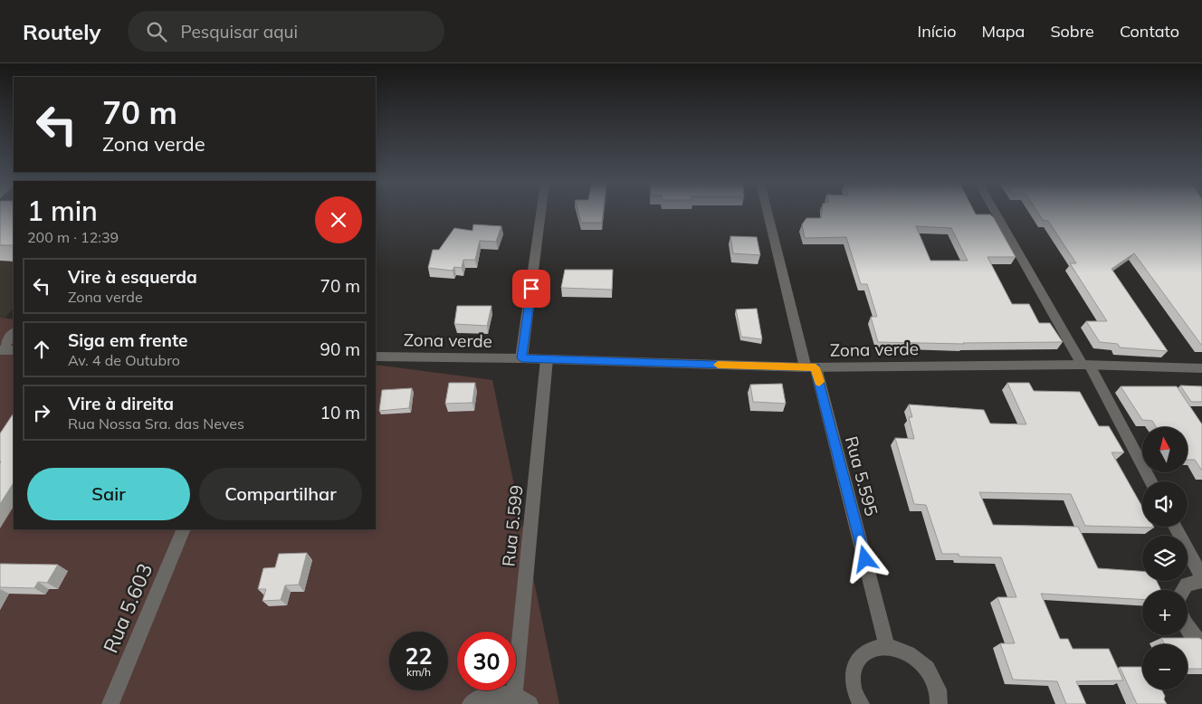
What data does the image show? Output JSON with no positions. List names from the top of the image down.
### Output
{
  "streets": {
    "street": [
      "Zona verde",
      "Rua 5.595",
      "Rua 5.599",
      "Rua 5.603"
    ]
  },
  "crossings": [
    ["Zona verde", "Rua 5.595"],
    ["Zona verde", "Rua 5.599"]
  ],
  "north": "top",
  "page": {
    "header": "Routely",
    "search": "Pesquisar aqui",
    "nav": [
      "Início",
      "Mapa",
      "Sobre",
      "Contato"
    ],
    "turn": ["70 m", "Zona verde"],
    "heading": ["1 min", "200 m · 12:39"],
    "list": [
      {
        "name": "Vire à esquerda",
        "note": "Zona verde",
        "value": "70 m"
      },
      {
        "name": "Siga em frente",
        "note": "Av. 4 de Outubro",
        "value": "90 m"
      },
      {
        "name": "Vire à direita",
        "note": "Rua Nossa Sra. das Neves",
        "value": "10 m"
      }
    ],
    "map_buttons": ["+", "−"],
    "buttons": ["Sair", "Compartilhar"],
    "speed": "22 km/h",
    "limit": "30"
  }
}
